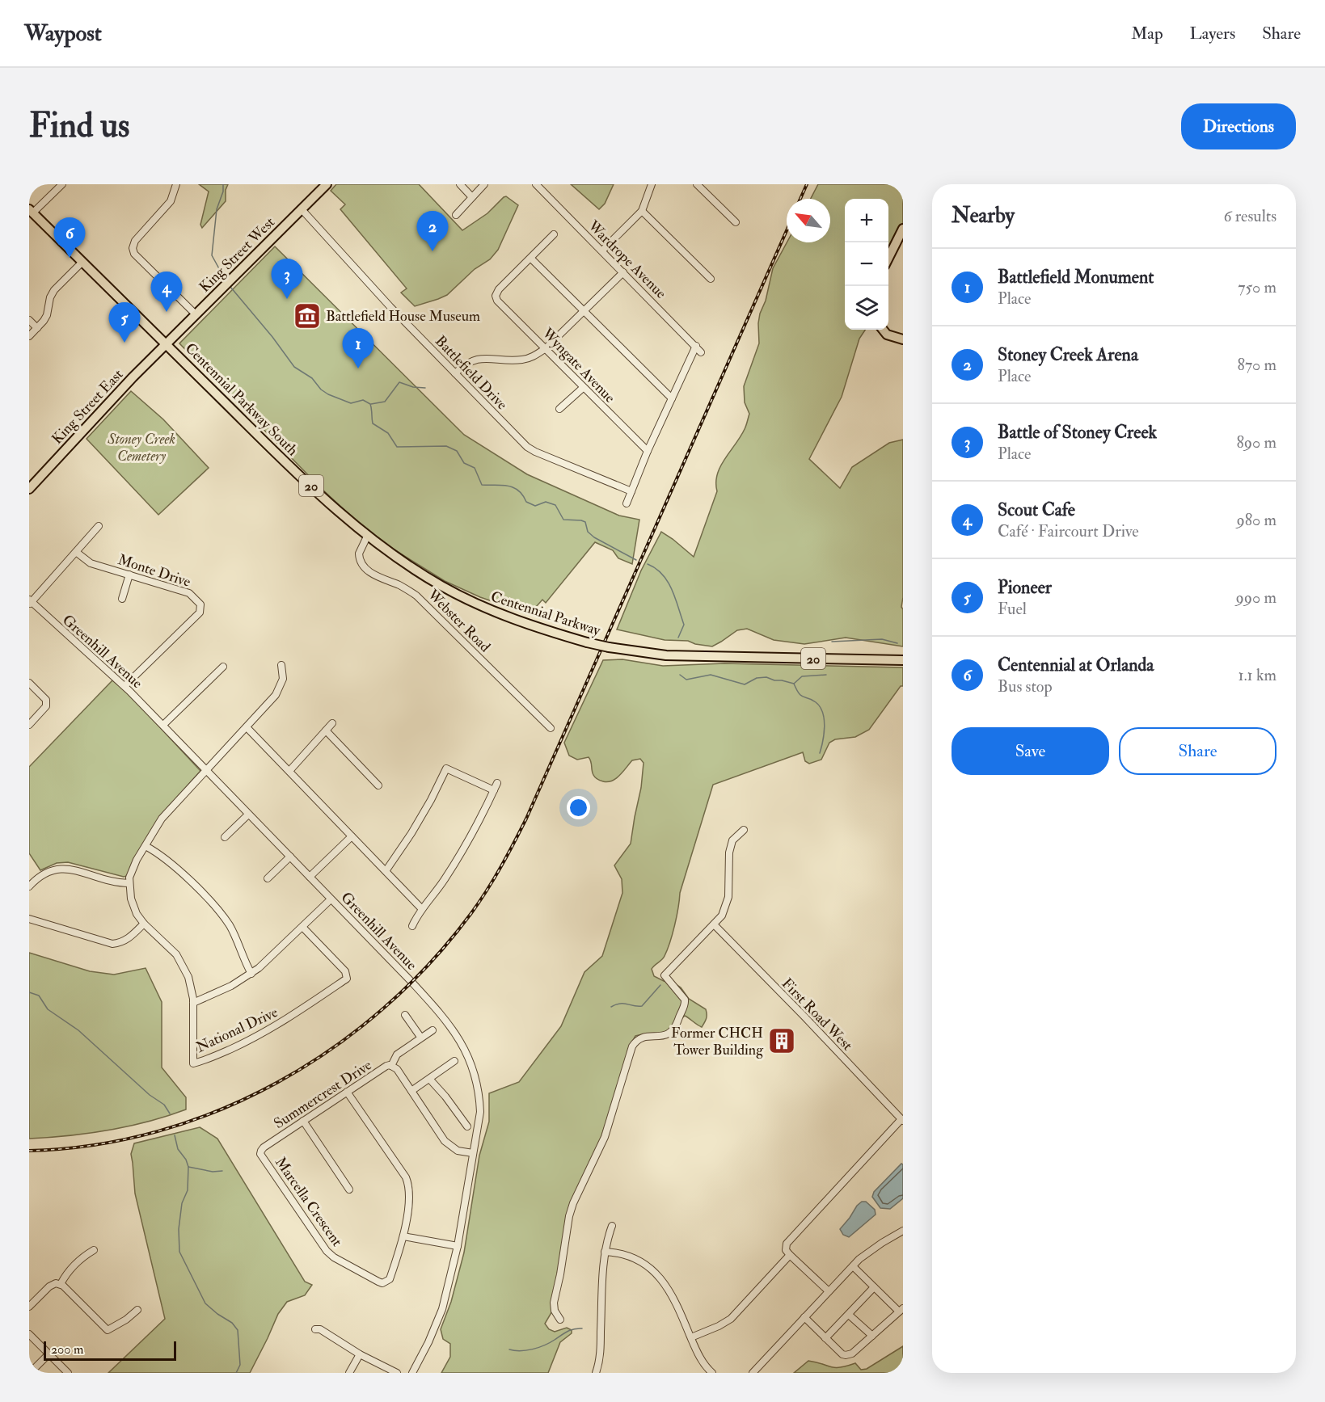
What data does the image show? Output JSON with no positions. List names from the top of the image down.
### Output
{
  "streets": {
    "main road": [
      "King Street West",
      "Centennial Parkway South",
      "King Street East",
      "20",
      "Centennial Parkway"
    ],
    "street": [
      "Wardrope Avenue",
      "Wyngate Avenue",
      "Battlefield Drive",
      "Monte Drive",
      "Webster Road",
      "Greenhill Avenue",
      "First Road West",
      "National Drive",
      "Summercrest Drive",
      "Marcella Crescent"
    ]
  },
  "crossings": [
    ["King Street West", "Battlefield Drive"],
    ["King Street West", "Centennial Parkway South"],
    ["King Street West", "King Street East"],
    ["Centennial Parkway South", "King Street East"],
    ["Centennial Parkway South", "Centennial Parkway"],
    ["Centennial Parkway South", "Webster Road"],
    ["Monte Drive", "Greenhill Avenue"],
    ["Greenhill Avenue", "National Drive"],
    ["Greenhill Avenue", "Summercrest Drive"],
    ["Summercrest Drive", "Marcella Crescent"]
  ],
  "parks": ["Stoney Creek Cemetery"],
  "places": {
    "museum": ["Battlefield House Museum"],
    "building": ["Former CHCH Tower Building"]
  },
  "scale_bar": "200 m",
  "north": "top left",
  "page": {
    "header": "Waypost",
    "nav": ["Map", "Layers", "Share"],
    "buttons": [
      "Directions",
      ["Save", "Share"]
    ],
    "title": "Find us",
    "heading": ["Nearby", "6 results"],
    "map_buttons": ["+", "−"],
    "pins": [
      "2",
      "6",
      "3",
      "4",
      "5",
      "1"
    ],
    "list": [
      {
        "mark": "1",
        "name": "Battlefield Monument",
        "note": "Place",
        "value": "750 m"
      },
      {
        "mark": "2",
        "name": "Stoney Creek Arena",
        "note": "Place",
        "value": "870 m"
      },
      {
        "mark": "3",
        "name": "Battle of Stoney Creek",
        "note": "Place",
        "value": "890 m"
      },
      {
        "mark": "4",
        "name": "Scout Cafe",
        "note": "Café · Faircourt Drive",
        "value": "980 m"
      },
      {
        "mark": "5",
        "name": "Pioneer",
        "note": "Fuel",
        "value": "990 m"
      },
      {
        "mark": "6",
        "name": "Centennial at Orlanda",
        "note": "Bus stop",
        "value": "1.1 km"
      }
    ],
    "scale": "200 m"
  }
}
